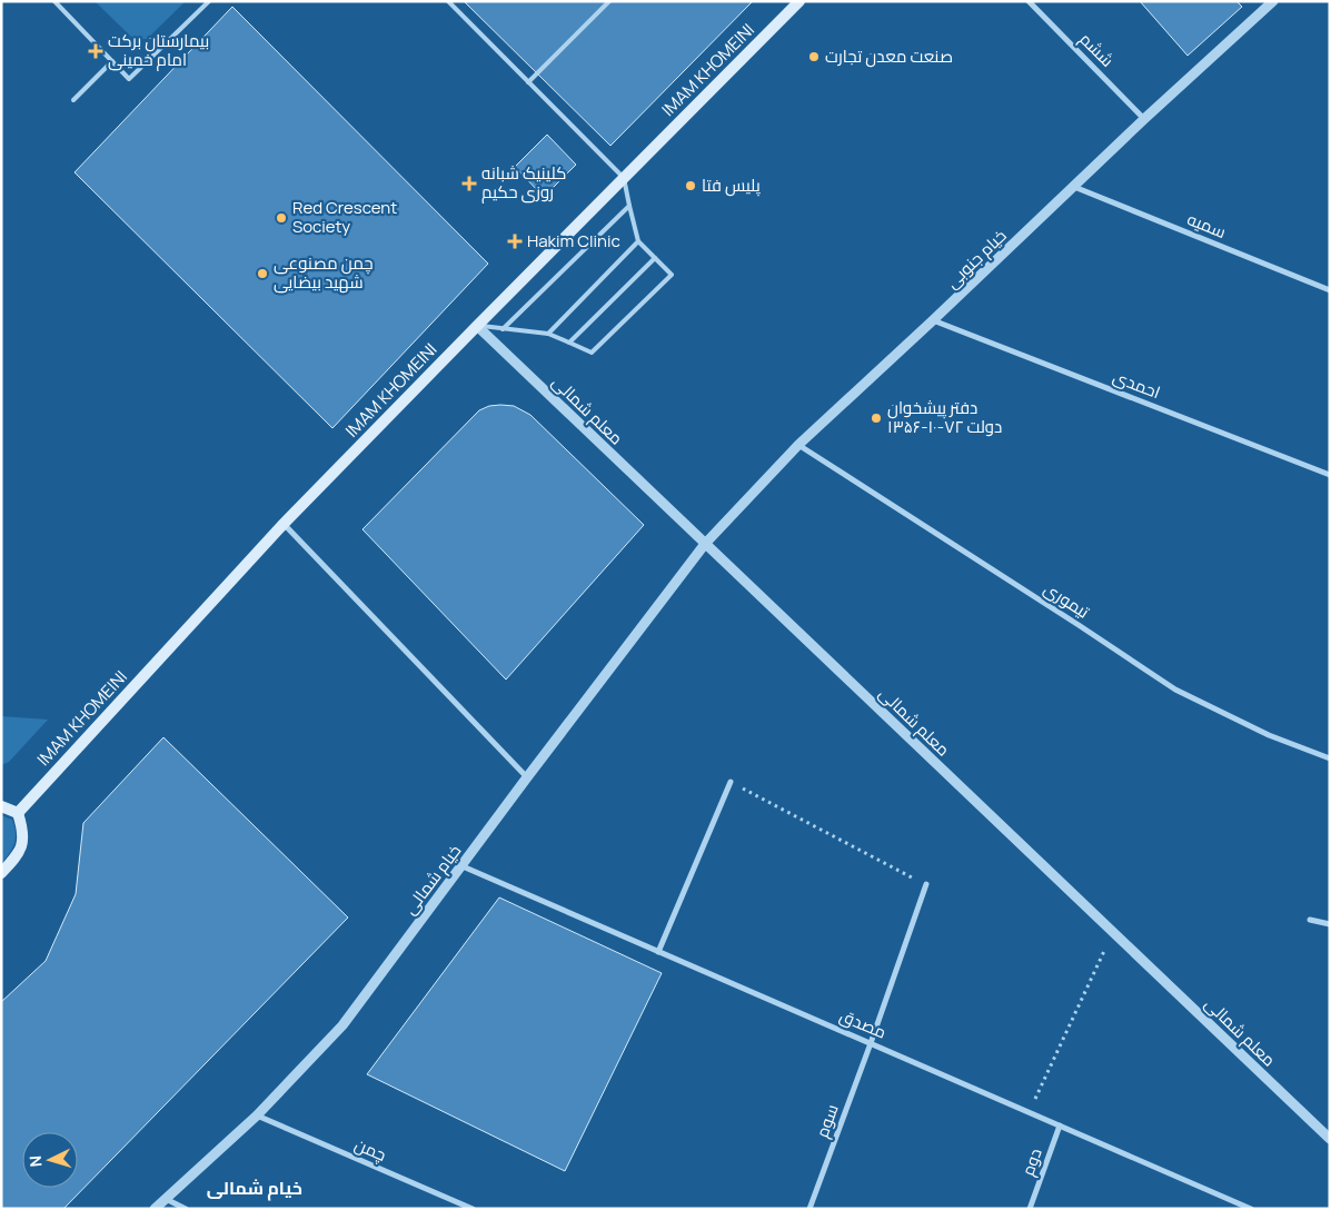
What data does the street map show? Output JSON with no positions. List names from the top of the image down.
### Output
{
  "streets": {
    "main road": ["IMAM KHOMEINI"],
    "street": [
      "ششم",
      "سميه",
      "خیام جنوبی",
      "احمدی",
      "معلم شمالی",
      "تیموری",
      "خیام شمالی",
      "مصدق",
      "سوم",
      "چمن",
      "دوم"
    ]
  },
  "crossings": [
    ["ششم", "خیام جنوبی"],
    ["IMAM KHOMEINI", "معلم شمالی"],
    ["سميه", "خیام جنوبی"],
    ["خیام جنوبی", "احمدی"],
    ["خیام جنوبی", "معلم شمالی"],
    ["خیام جنوبی", "تیموری"],
    ["خیام جنوبی", "خیام شمالی"],
    ["معلم شمالی", "خیام شمالی"],
    ["خیام شمالی", "مصدق"],
    ["خیام شمالی", "چمن"],
    ["مصدق", "سوم"],
    ["مصدق", "دوم"]
  ],
  "districts": ["خیام شمالی"],
  "places": {
    "health": ["بیمارستان برکت امام خمینی", "کلینیک شبانه روزی حکیم", "Hakim Clinic"],
    "other": [
      "صنعت معدن تجارت",
      "پلیس فتا",
      "Red Crescent Society",
      "چمن مصنوعی شهید بیضایی",
      "دفتر پیشخوان دولت ۷۲-۱۰-۱۳۵۶"
    ]
  },
  "north": "left"
}
